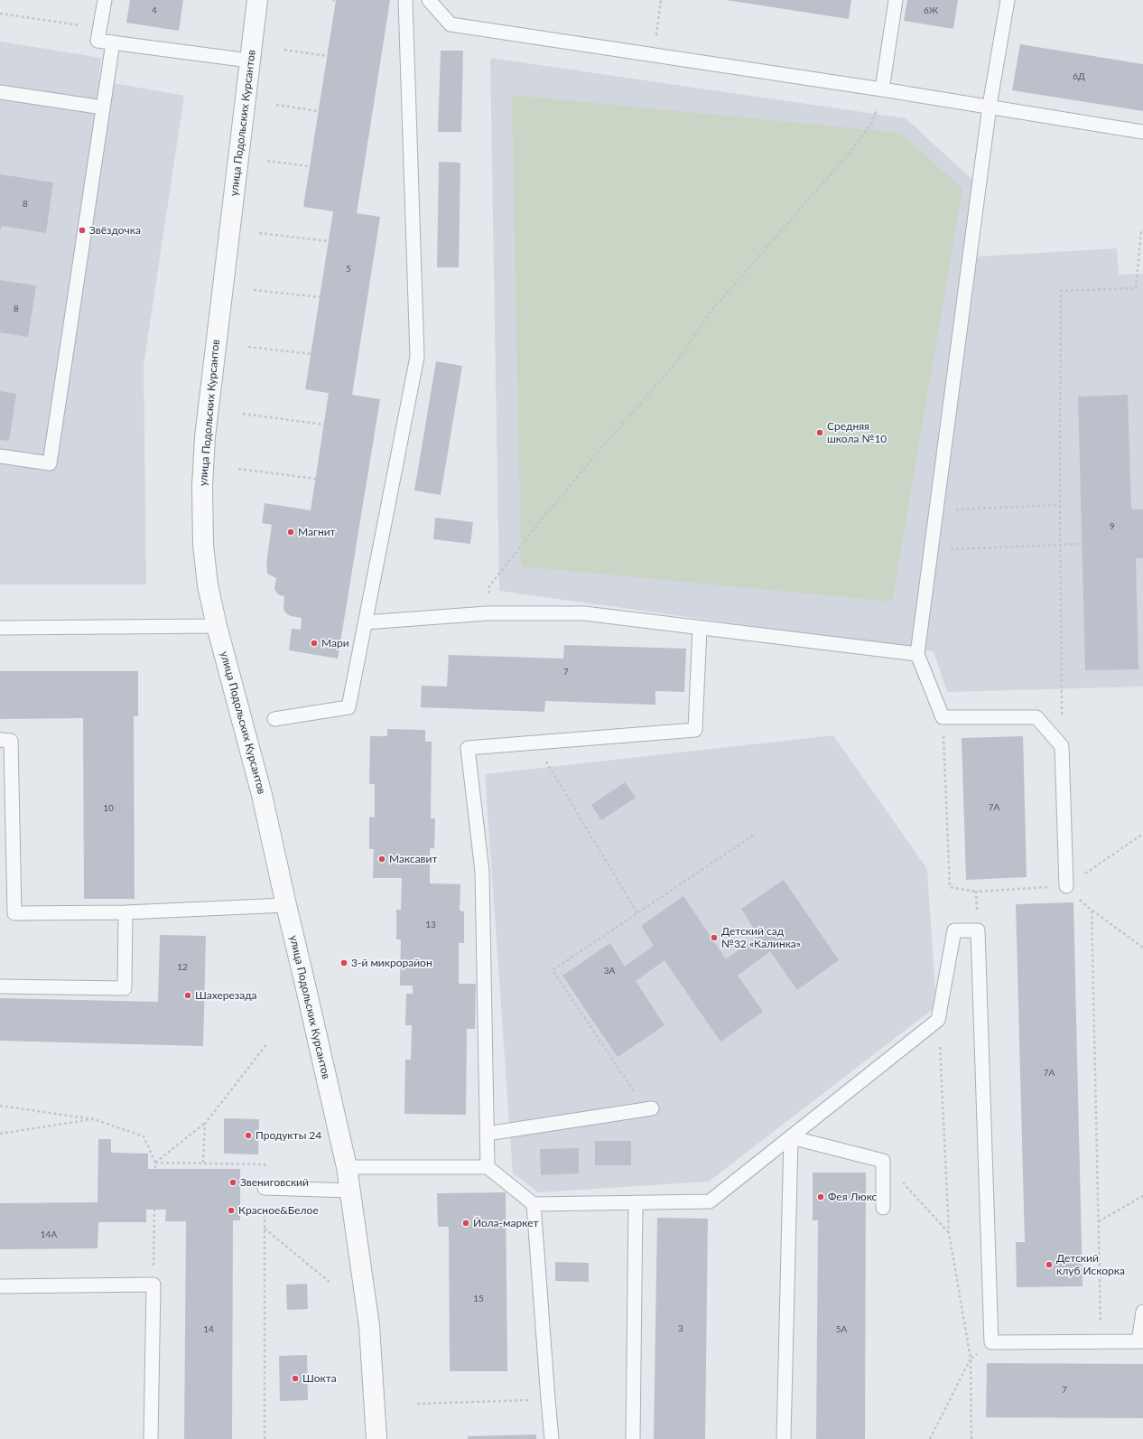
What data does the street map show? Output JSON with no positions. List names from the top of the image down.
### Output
{
  "streets": {
    "street": ["улица Подольских Курсантов"]
  },
  "places": [
    "Звёздочка",
    "Средняя школа №10",
    "Магнит",
    "Мари",
    "Максавит",
    "Детский сад №32 «Калинка»",
    "3-й микрорайон",
    "Шахерезада",
    "Продукты 24",
    "Звениговский",
    "Фея Люкс",
    "Красное&Белое",
    "Йола-маркет",
    "Детский клуб Искорка",
    "Шокта"
  ],
  "house_numbers": [
    "4",
    "6Ж",
    "6Д",
    "8",
    "5",
    "8",
    "9",
    "7",
    "7А",
    "10",
    "13",
    "12",
    "3А",
    "7А",
    "14А",
    "15",
    "3",
    "14",
    "5А",
    "7"
  ]
}
